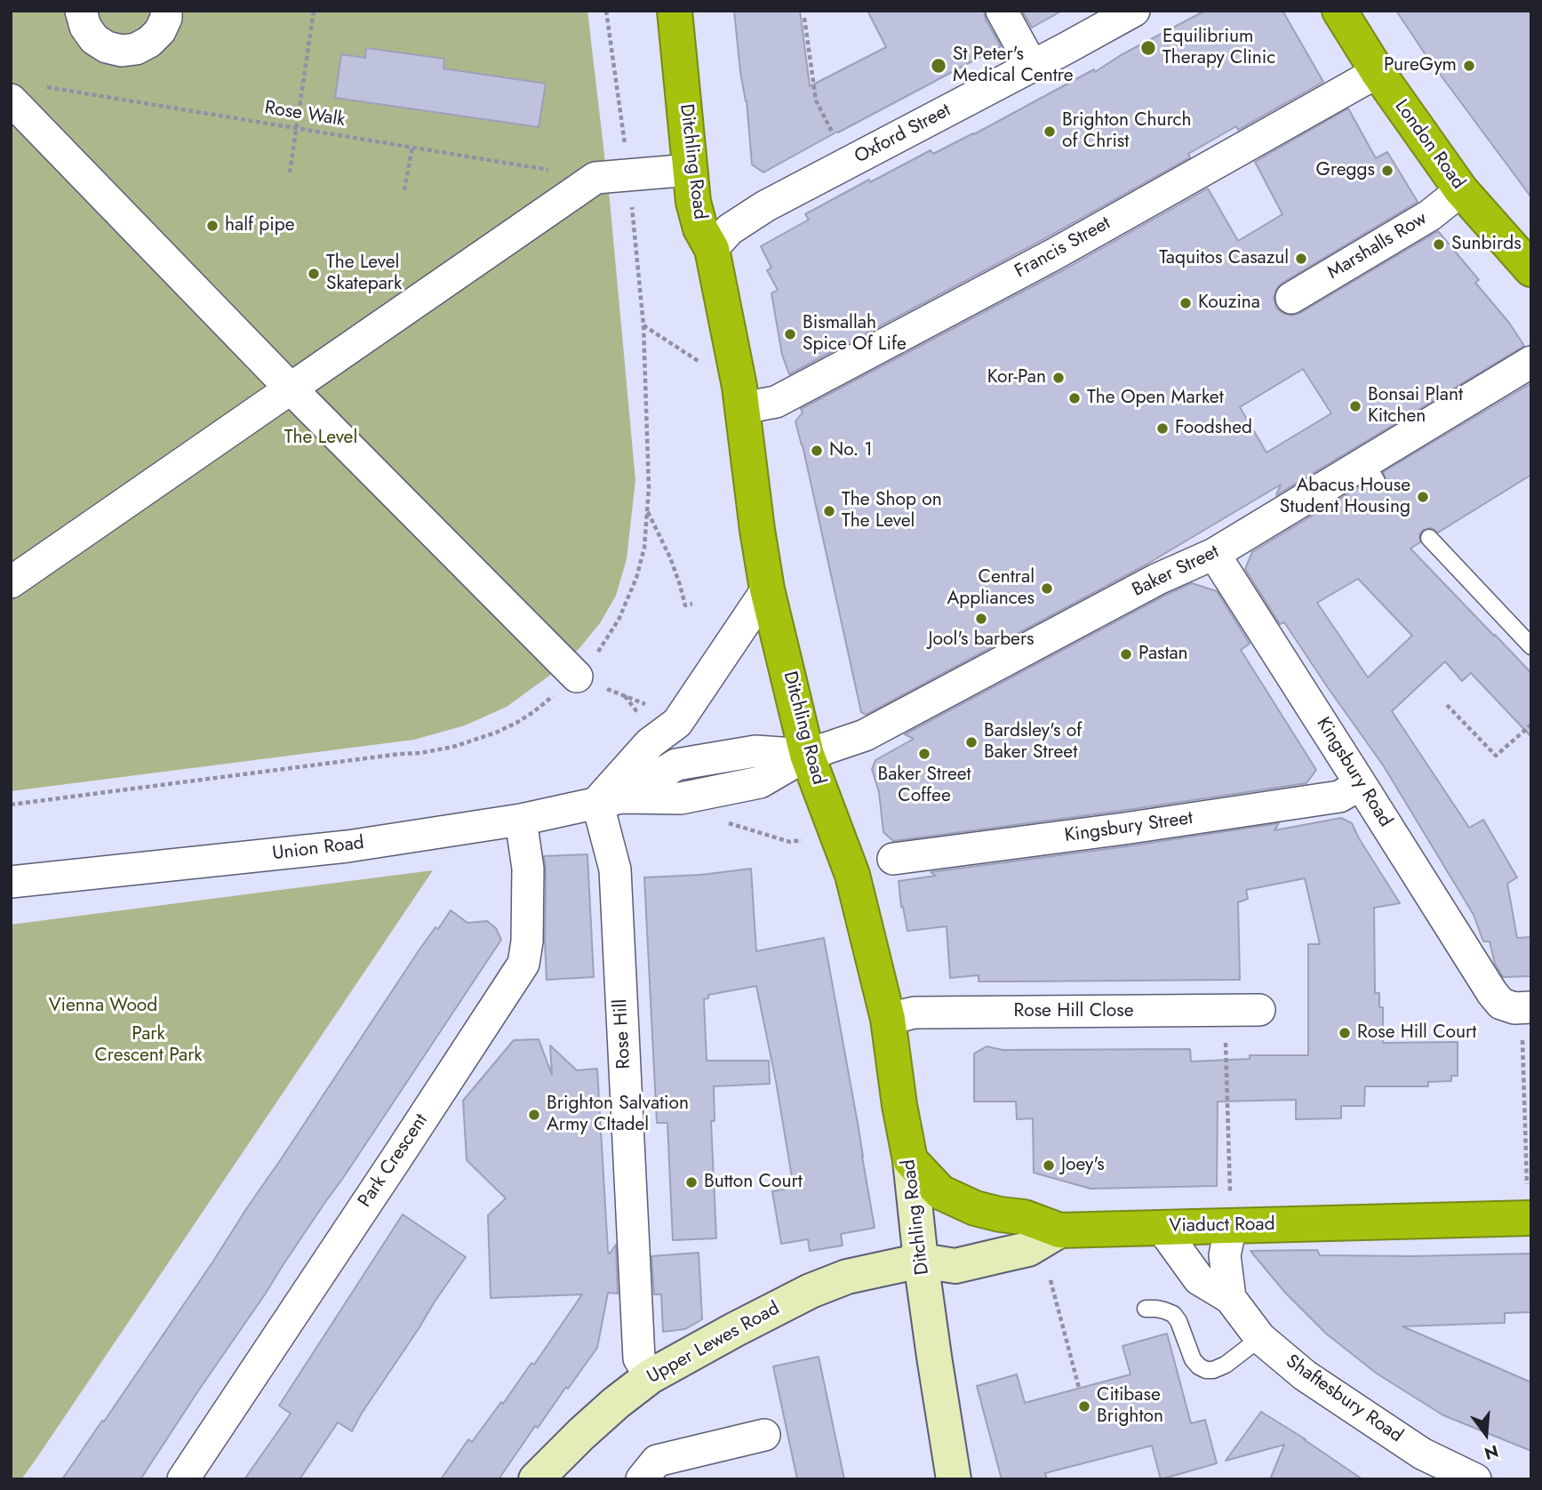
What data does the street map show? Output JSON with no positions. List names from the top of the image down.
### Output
{
  "streets": {
    "highway": ["London Road", "Ditchling Road", "Viaduct Road"],
    "street": [
      "Oxford Street",
      "Marshalls Row",
      "Francis Street",
      "Baker Street",
      "Kingsbury Road",
      "Kingsbury Street",
      "Union Road",
      "Rose Hill Close",
      "Rose Hill",
      "Park Crescent",
      "Upper Lewes Road",
      "Shaftesbury Road"
    ],
    "path": ["Rose Walk"]
  },
  "crossings": [
    ["Oxford Street", "Ditchling Road"],
    ["London Road", "Marshalls Row"],
    ["London Road", "Francis Street"],
    ["Ditchling Road", "Francis Street"],
    ["Ditchling Road", "Baker Street"],
    ["Ditchling Road", "Union Road"],
    ["Ditchling Road", "Rose Hill Close"],
    ["Ditchling Road", "Viaduct Road"],
    ["Ditchling Road", "Upper Lewes Road"],
    ["Baker Street", "Kingsbury Road"],
    ["Baker Street", "Union Road"],
    ["Kingsbury Road", "Kingsbury Street"],
    ["Union Road", "Rose Hill"],
    ["Union Road", "Park Crescent"],
    ["Rose Hill", "Upper Lewes Road"],
    ["Viaduct Road", "Upper Lewes Road"],
    ["Viaduct Road", "Shaftesbury Road"]
  ],
  "parks": ["The Level", "Vienna Wood", "Park Crescent Park"],
  "places": [
    "Equilibrium Therapy Clinic",
    "St Peter's Medical Centre",
    "PureGym",
    "Brighton Church of Christ",
    "Greggs",
    "half pipe",
    "Sunbirds",
    "Taquitos Casazul",
    "The Level Skatepark",
    "Kouzina",
    "Bismallah Spice Of Life",
    "Kor-Pan",
    "The Open Market",
    "Bonsai Plant Kitchen",
    "Foodshed",
    "No. 1",
    "Abacus House Student Housing",
    "The Shop on The Level",
    "Central Appliances",
    "Jool's barbers",
    "Pastan",
    "Bardsley's of Baker Street",
    "Baker Street Coffee",
    "Rose Hill Court",
    "Brighton Salvation Army CItadel",
    "Joey's",
    "Button Court",
    "Citibase Brighton"
  ],
  "north": "bottom"
}
